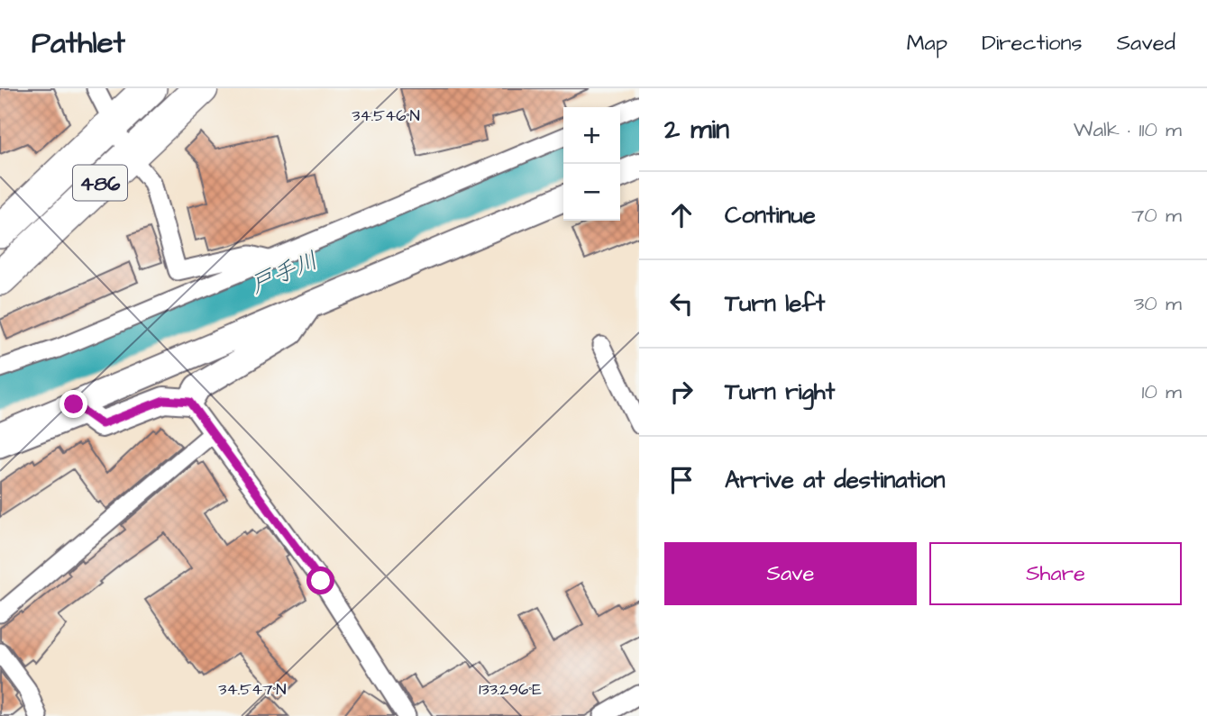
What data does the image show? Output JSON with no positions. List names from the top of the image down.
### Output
{
  "streets": {
    "highway": ["486"]
  },
  "water": ["戸手川"],
  "page": {
    "header": "Pathlet",
    "nav": ["Map", "Directions", "Saved"],
    "heading": ["2 min", "Walk · 110 m"],
    "map_buttons": ["+", "−"],
    "list": [
      ["Continue", "70 m"],
      ["Turn left", "30 m"],
      ["Turn right", "10 m"],
      "Arrive at destination"
    ],
    "buttons": ["Save", "Share"]
  },
  "coordinates": ["34.546°N", "133.296°E", "34.547°N"]
}
